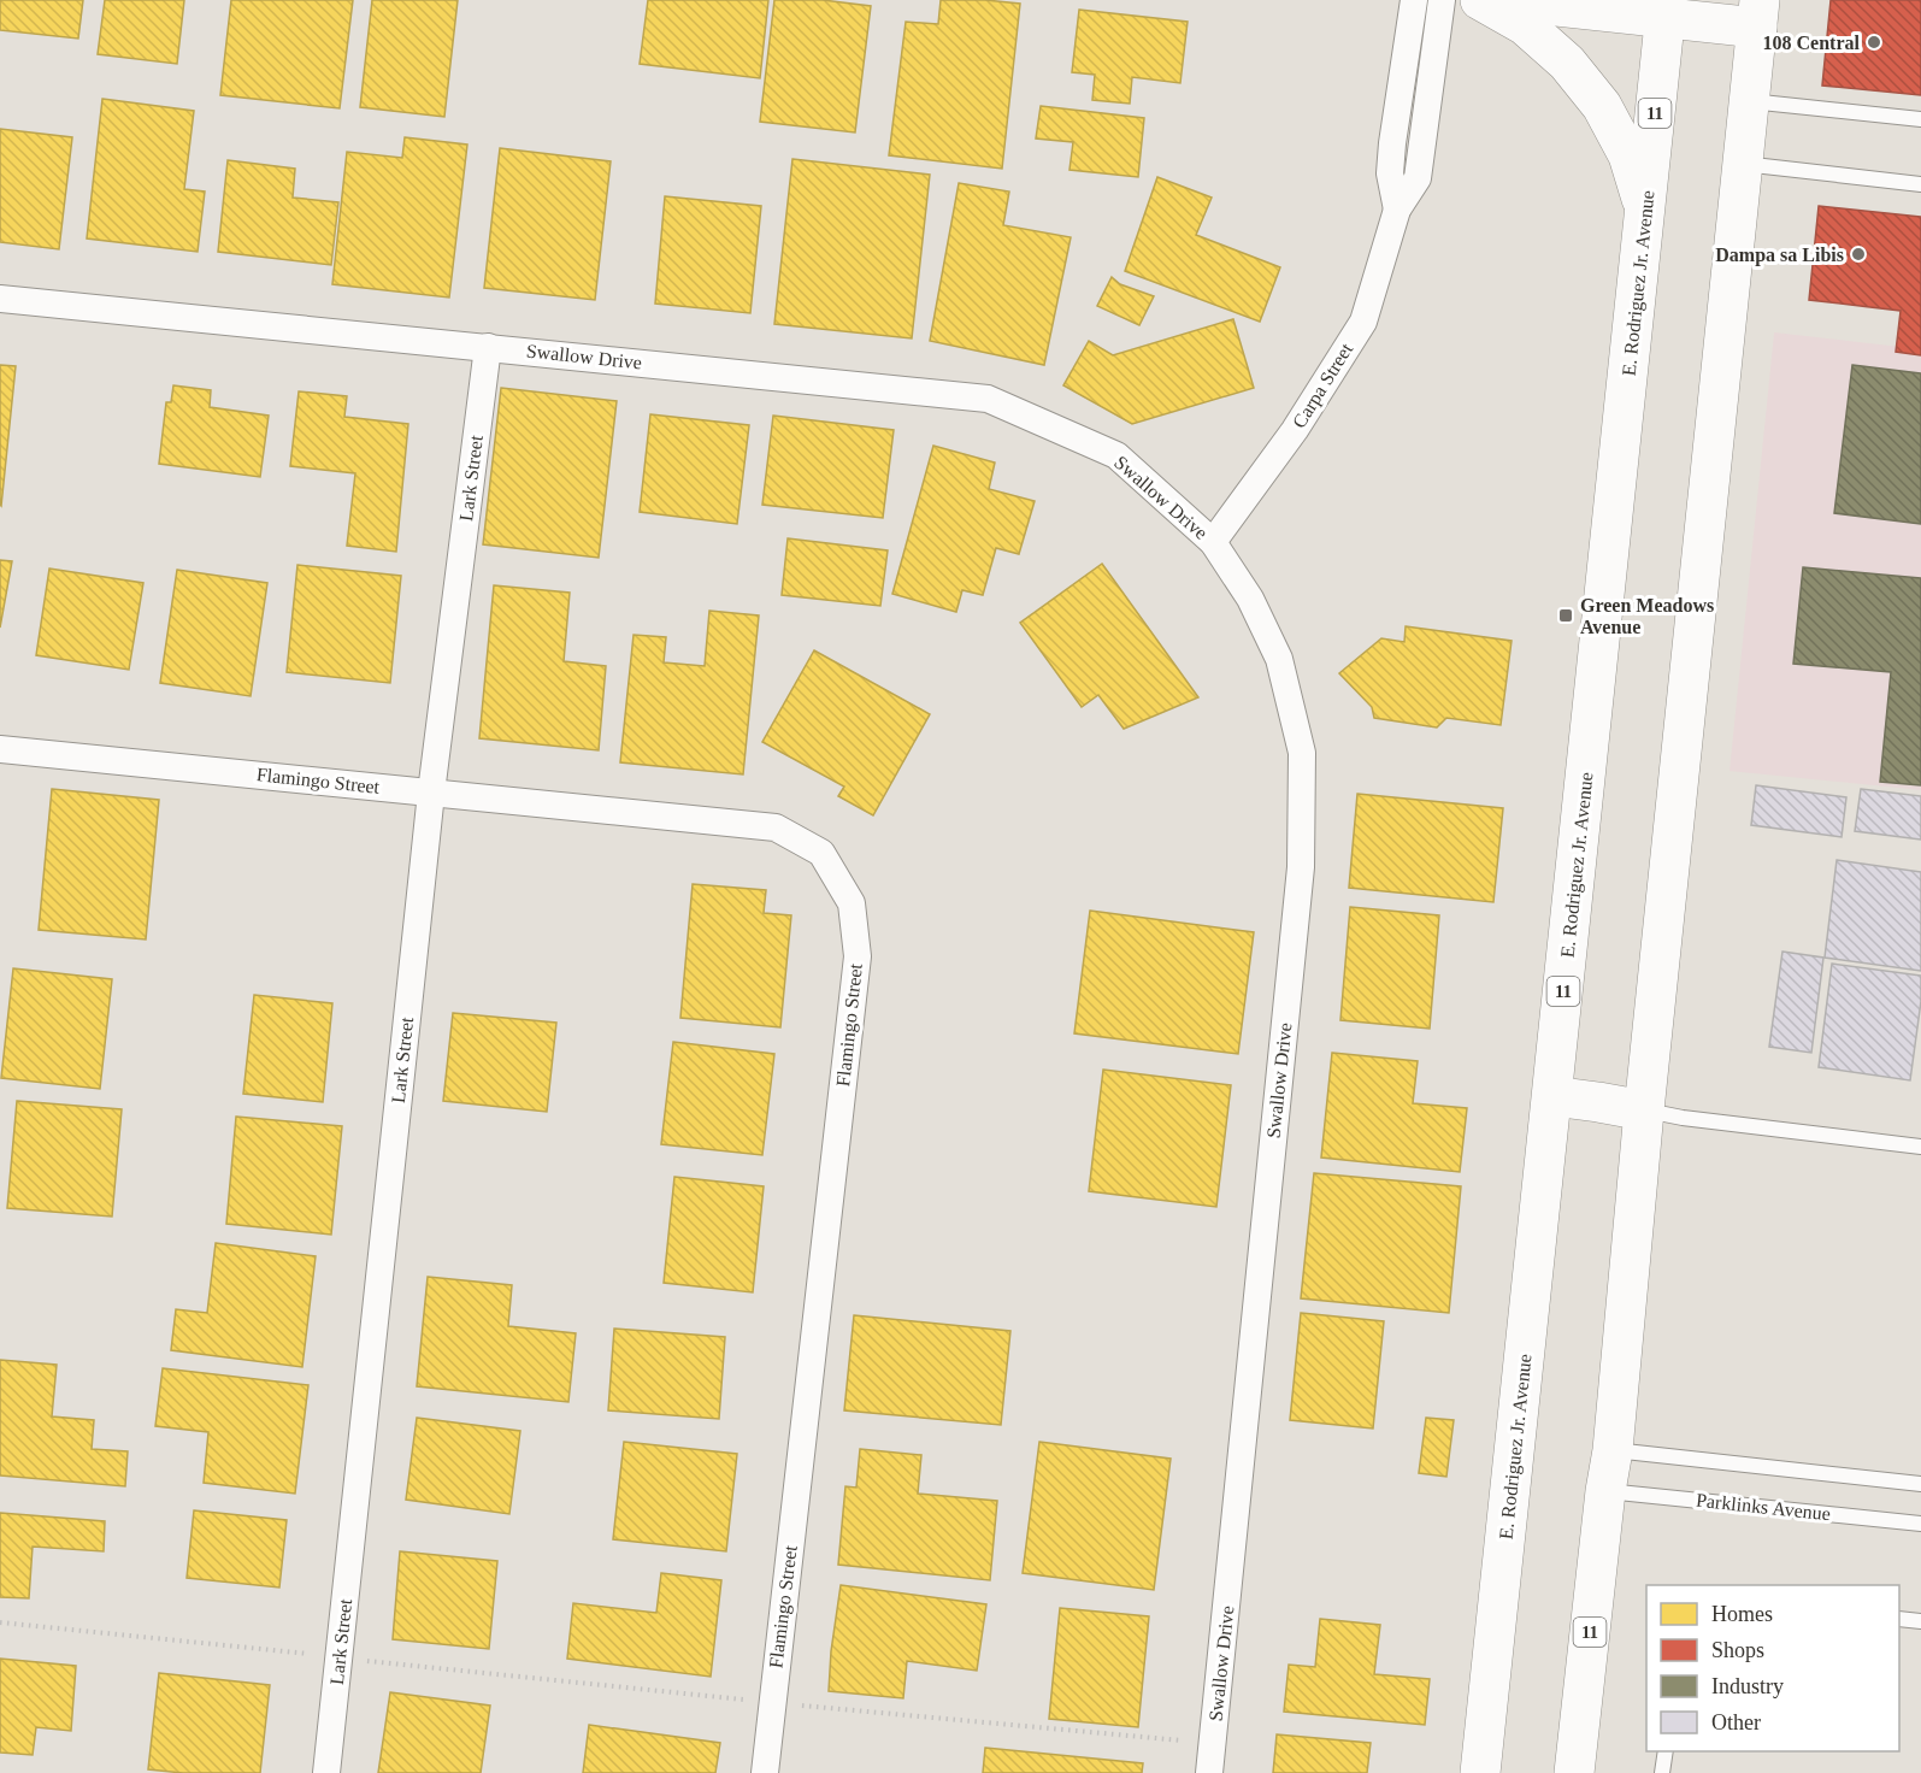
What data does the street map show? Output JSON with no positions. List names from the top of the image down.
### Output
{
  "streets": {
    "main road": ["11", "E. Rodriguez Jr. Avenue"],
    "street": [
      "Swallow Drive",
      "Carpa Street",
      "Lark Street",
      "Flamingo Street"
    ],
    "lane": ["Parklinks Avenue"]
  },
  "crossings": [
    ["11", "Parklinks Avenue"],
    ["Swallow Drive", "Carpa Street"],
    ["Swallow Drive", "Lark Street"],
    ["Lark Street", "Flamingo Street"]
  ],
  "places": {
    "other": ["108 Central", "Dampa sa Libis"],
    "transit": ["Green Meadows Avenue"]
  },
  "legend": [
    "Homes",
    "Shops",
    "Industry",
    "Other"
  ]
}
